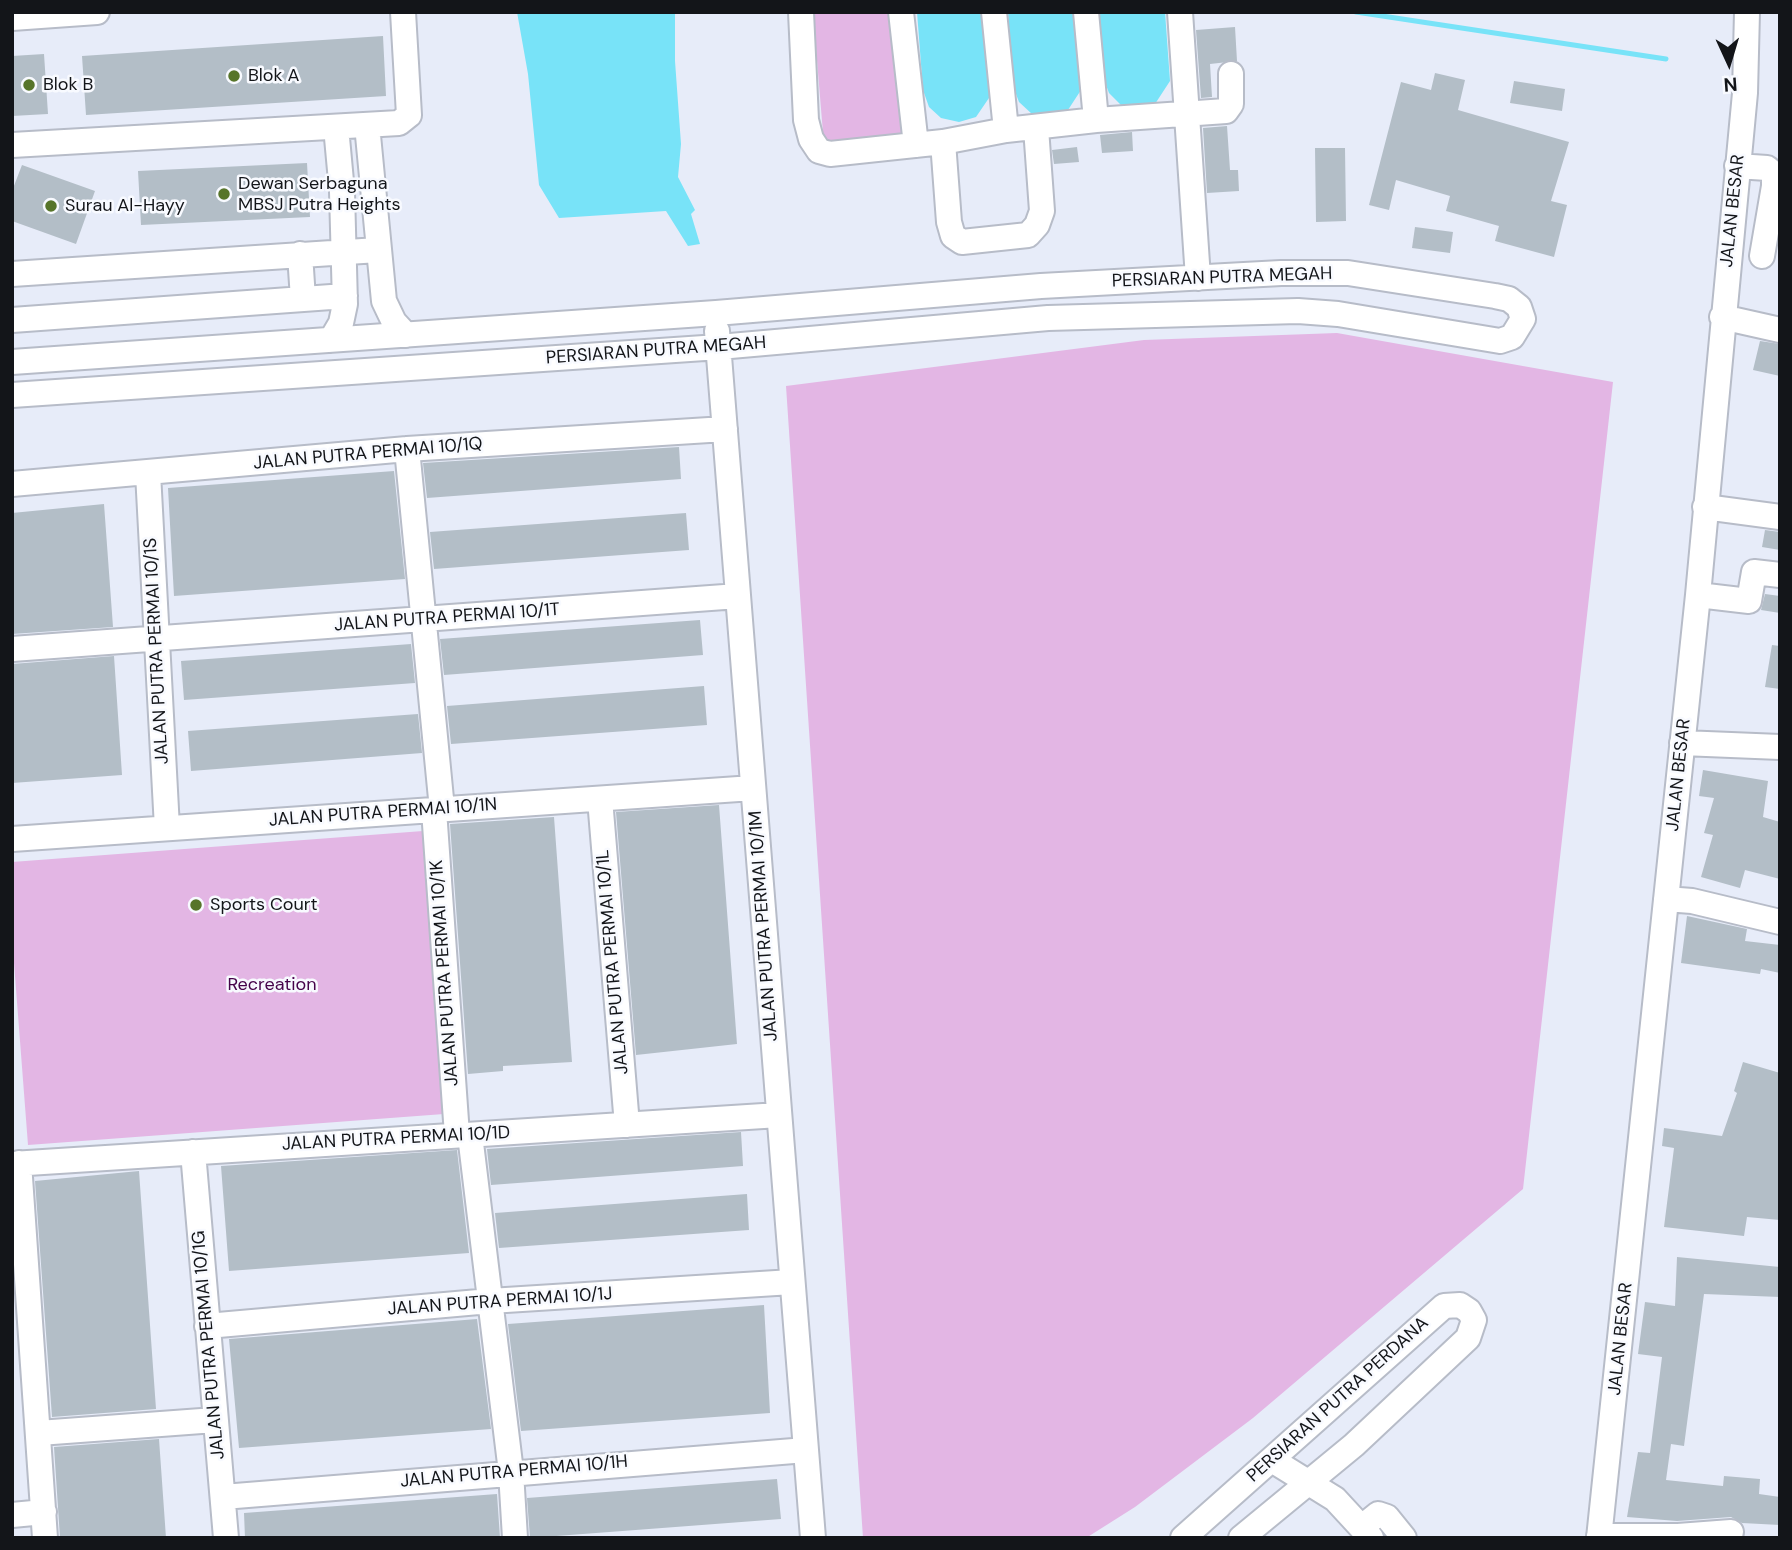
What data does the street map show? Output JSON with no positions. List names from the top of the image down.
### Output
{
  "streets": {
    "street": [
      "JALAN BESAR",
      "PERSIARAN PUTRA MEGAH",
      "JALAN PUTRA PERMAI 10/1Q",
      "JALAN PUTRA PERMAI 10/1T",
      "JALAN PUTRA PERMAI 10/1S",
      "JALAN PUTRA PERMAI 10/1N",
      "JALAN PUTRA PERMAI 10/1M",
      "JALAN PUTRA PERMAI 10/1L",
      "JALAN PUTRA PERMAI 10/1K",
      "JALAN PUTRA PERMAI 10/1D",
      "JALAN PUTRA PERMAI 10/1J",
      "JALAN PUTRA PERMAI 10/1G",
      "PERSIARAN PUTRA PERDANA",
      "JALAN PUTRA PERMAI 10/1H"
    ]
  },
  "crossings": [
    ["PERSIARAN PUTRA MEGAH", "JALAN PUTRA PERMAI 10/1M"],
    ["JALAN PUTRA PERMAI 10/1Q", "JALAN PUTRA PERMAI 10/1S"],
    ["JALAN PUTRA PERMAI 10/1Q", "JALAN PUTRA PERMAI 10/1M"],
    ["JALAN PUTRA PERMAI 10/1Q", "JALAN PUTRA PERMAI 10/1K"],
    ["JALAN PUTRA PERMAI 10/1T", "JALAN PUTRA PERMAI 10/1S"],
    ["JALAN PUTRA PERMAI 10/1T", "JALAN PUTRA PERMAI 10/1M"],
    ["JALAN PUTRA PERMAI 10/1T", "JALAN PUTRA PERMAI 10/1K"],
    ["JALAN PUTRA PERMAI 10/1S", "JALAN PUTRA PERMAI 10/1N"],
    ["JALAN PUTRA PERMAI 10/1N", "JALAN PUTRA PERMAI 10/1M"],
    ["JALAN PUTRA PERMAI 10/1N", "JALAN PUTRA PERMAI 10/1L"],
    ["JALAN PUTRA PERMAI 10/1N", "JALAN PUTRA PERMAI 10/1K"],
    ["JALAN PUTRA PERMAI 10/1M", "JALAN PUTRA PERMAI 10/1D"],
    ["JALAN PUTRA PERMAI 10/1M", "JALAN PUTRA PERMAI 10/1J"],
    ["JALAN PUTRA PERMAI 10/1M", "JALAN PUTRA PERMAI 10/1H"],
    ["JALAN PUTRA PERMAI 10/1L", "JALAN PUTRA PERMAI 10/1D"],
    ["JALAN PUTRA PERMAI 10/1K", "JALAN PUTRA PERMAI 10/1D"],
    ["JALAN PUTRA PERMAI 10/1K", "JALAN PUTRA PERMAI 10/1J"],
    ["JALAN PUTRA PERMAI 10/1K", "JALAN PUTRA PERMAI 10/1H"],
    ["JALAN PUTRA PERMAI 10/1D", "JALAN PUTRA PERMAI 10/1G"],
    ["JALAN PUTRA PERMAI 10/1J", "JALAN PUTRA PERMAI 10/1G"],
    ["JALAN PUTRA PERMAI 10/1G", "JALAN PUTRA PERMAI 10/1H"]
  ],
  "parks": ["Recreation"],
  "places": [
    "Blok A",
    "Blok B",
    "Dewan Serbaguna MBSJ Putra Heights",
    "Surau Al-Hayy",
    "Sports Court"
  ],
  "north": "bottom"
}
